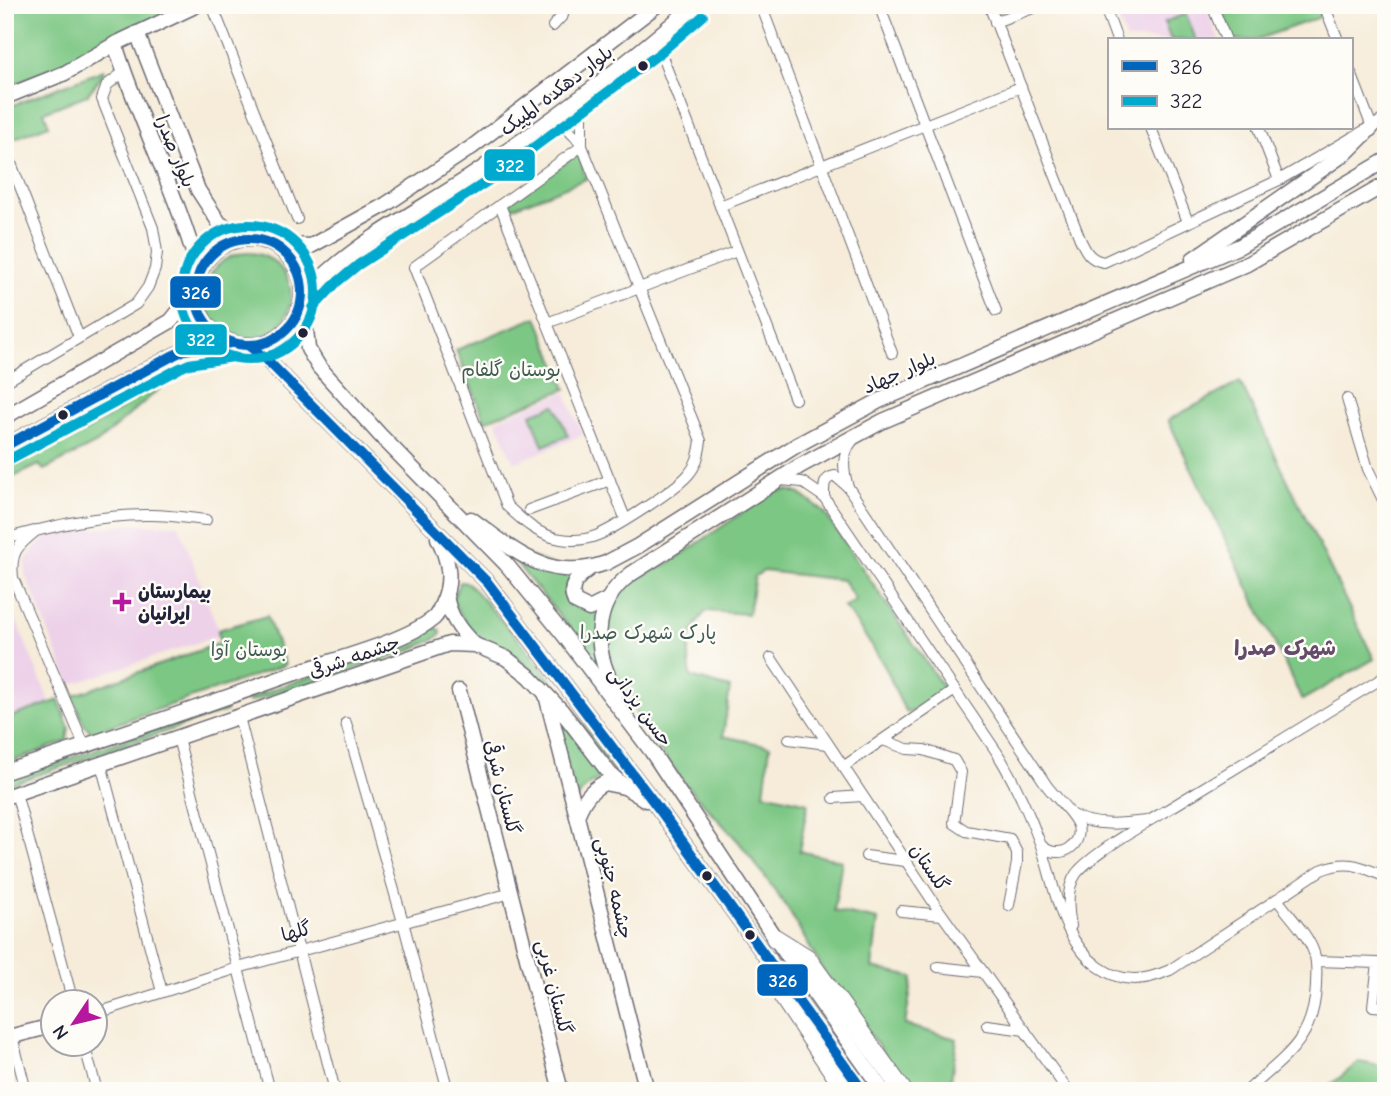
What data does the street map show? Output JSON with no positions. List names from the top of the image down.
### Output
{
  "streets": {
    "street": [
      "بلوار دهکده المپیک",
      "بلوار صدرا",
      "بلوار جهاد",
      "چشمه شرقی",
      "حسن یزدانی",
      "گلستان شرقی",
      "گلستان",
      "چشمه جنوبی",
      "گلها",
      "گلستان غربی"
    ]
  },
  "crossings": [
    ["بلوار دهکده المپیک", "بلوار صدرا"],
    ["بلوار دهکده المپیک", "حسن یزدانی"],
    ["بلوار صدرا", "حسن یزدانی"],
    ["بلوار جهاد", "حسن یزدانی"],
    ["چشمه شرقی", "چشمه جنوبی"],
    ["گلستان شرقی", "گلها"],
    ["گلستان شرقی", "گلستان غربی"],
    ["گلها", "گلستان غربی"]
  ],
  "districts": ["شهرک صدرا"],
  "parks": ["بوستان گلفام", "پارک شهرک صدرا", "بوستان آوا"],
  "places": {
    "health": ["بیمارستان ایرانیان"]
  },
  "lines": ["transit line 322", "transit line 326"],
  "legend": ["326", "322"],
  "north": "bottom left"
}
